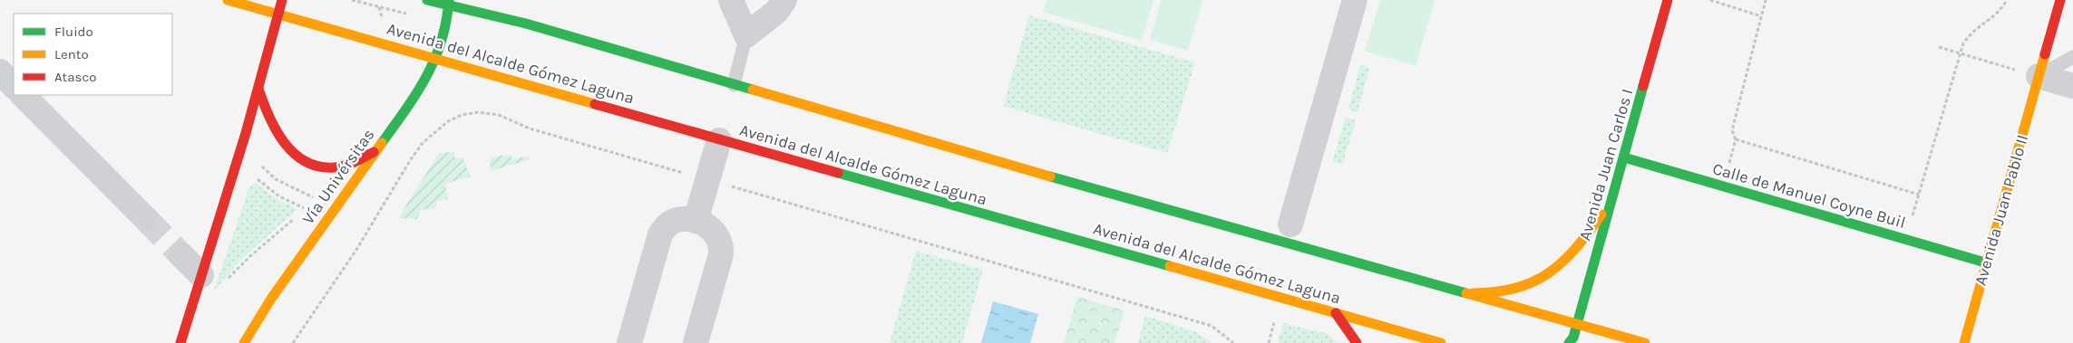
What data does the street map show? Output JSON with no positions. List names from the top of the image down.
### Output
{
  "streets": {
    "main road": [
      "Avenida del Alcalde Gómez Laguna",
      "Avenida Juan Carlos I",
      "Vía Univérsitas",
      "Calle de Manuel Coyne Buil",
      "Avenida Juan Pablo II"
    ]
  },
  "crossings": [
    ["Avenida del Alcalde Gómez Laguna", "Vía Univérsitas"],
    ["Avenida Juan Carlos I", "Calle de Manuel Coyne Buil"],
    ["Calle de Manuel Coyne Buil", "Avenida Juan Pablo II"]
  ],
  "legend": ["Fluido", "Lento", "Atasco"]
}
